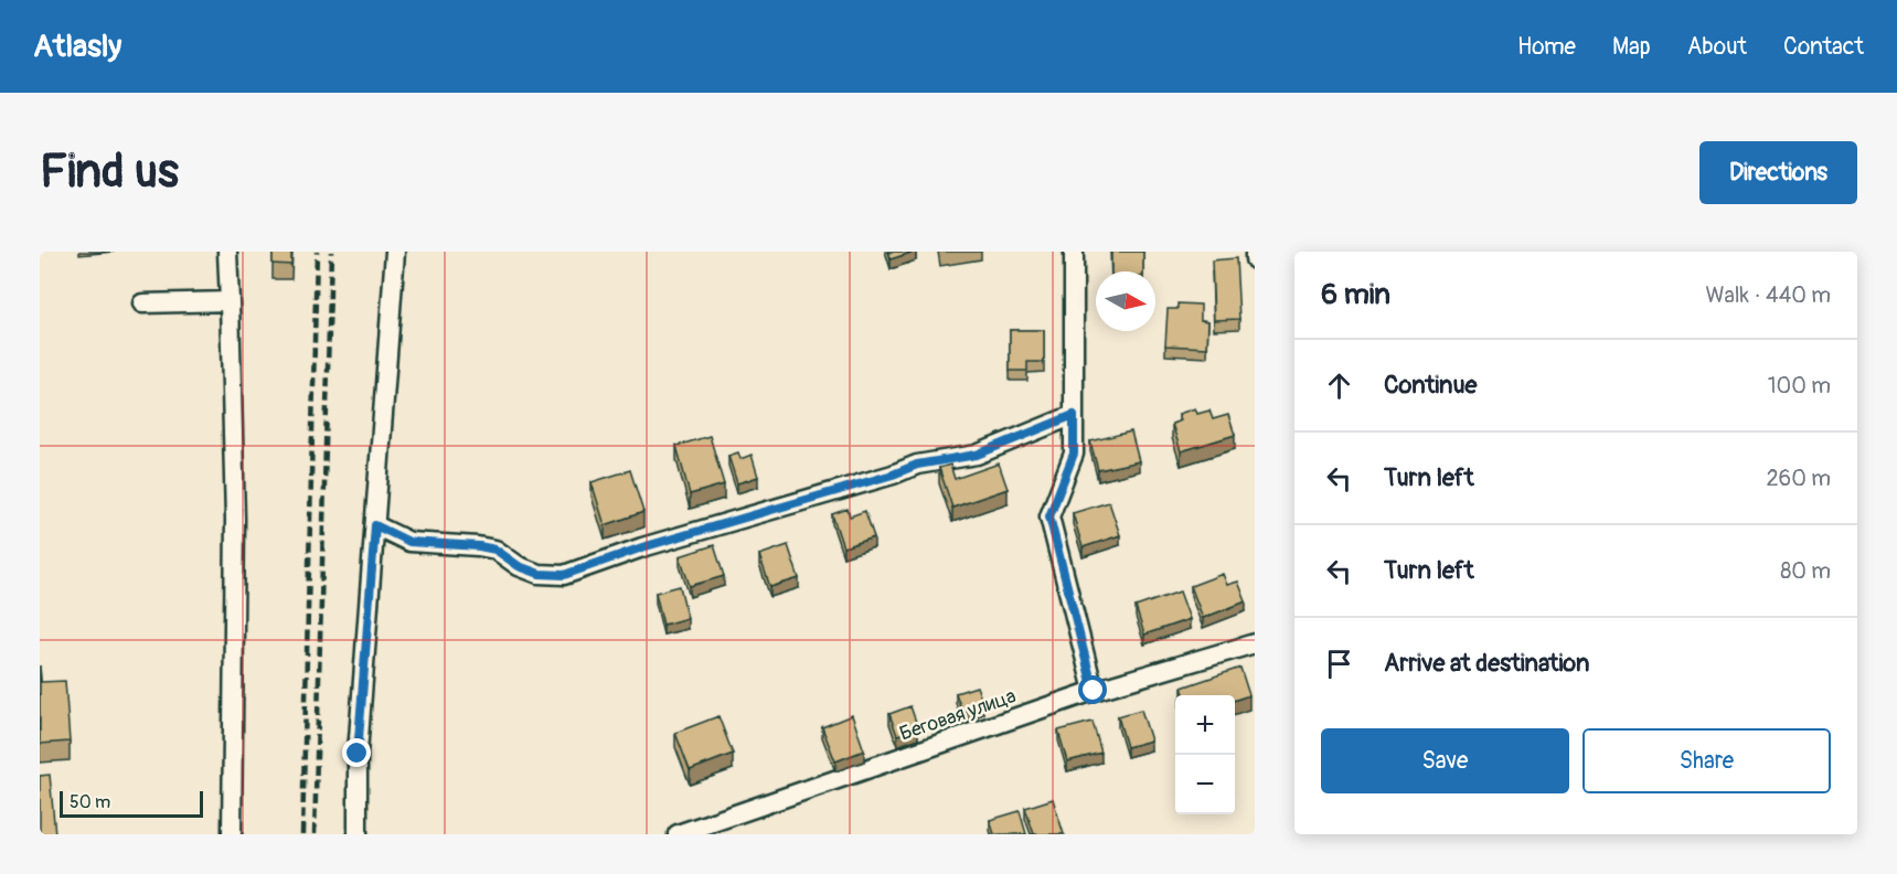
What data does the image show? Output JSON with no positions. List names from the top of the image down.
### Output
{
  "streets": {
    "street": ["Беговая улица"]
  },
  "scale_bar": "50 m",
  "north": "right",
  "page": {
    "header": "Atlasly",
    "nav": [
      "Home",
      "Map",
      "About",
      "Contact"
    ],
    "buttons": [
      "Directions",
      ["Save", "Share"]
    ],
    "title": "Find us",
    "heading": ["6 min", "Walk · 440 m"],
    "list": [
      ["Continue", "100 m"],
      ["Turn left", "260 m"],
      ["Turn left", "80 m"],
      "Arrive at destination"
    ],
    "map_buttons": ["+", "−"],
    "scale": "50 m"
  }
}
